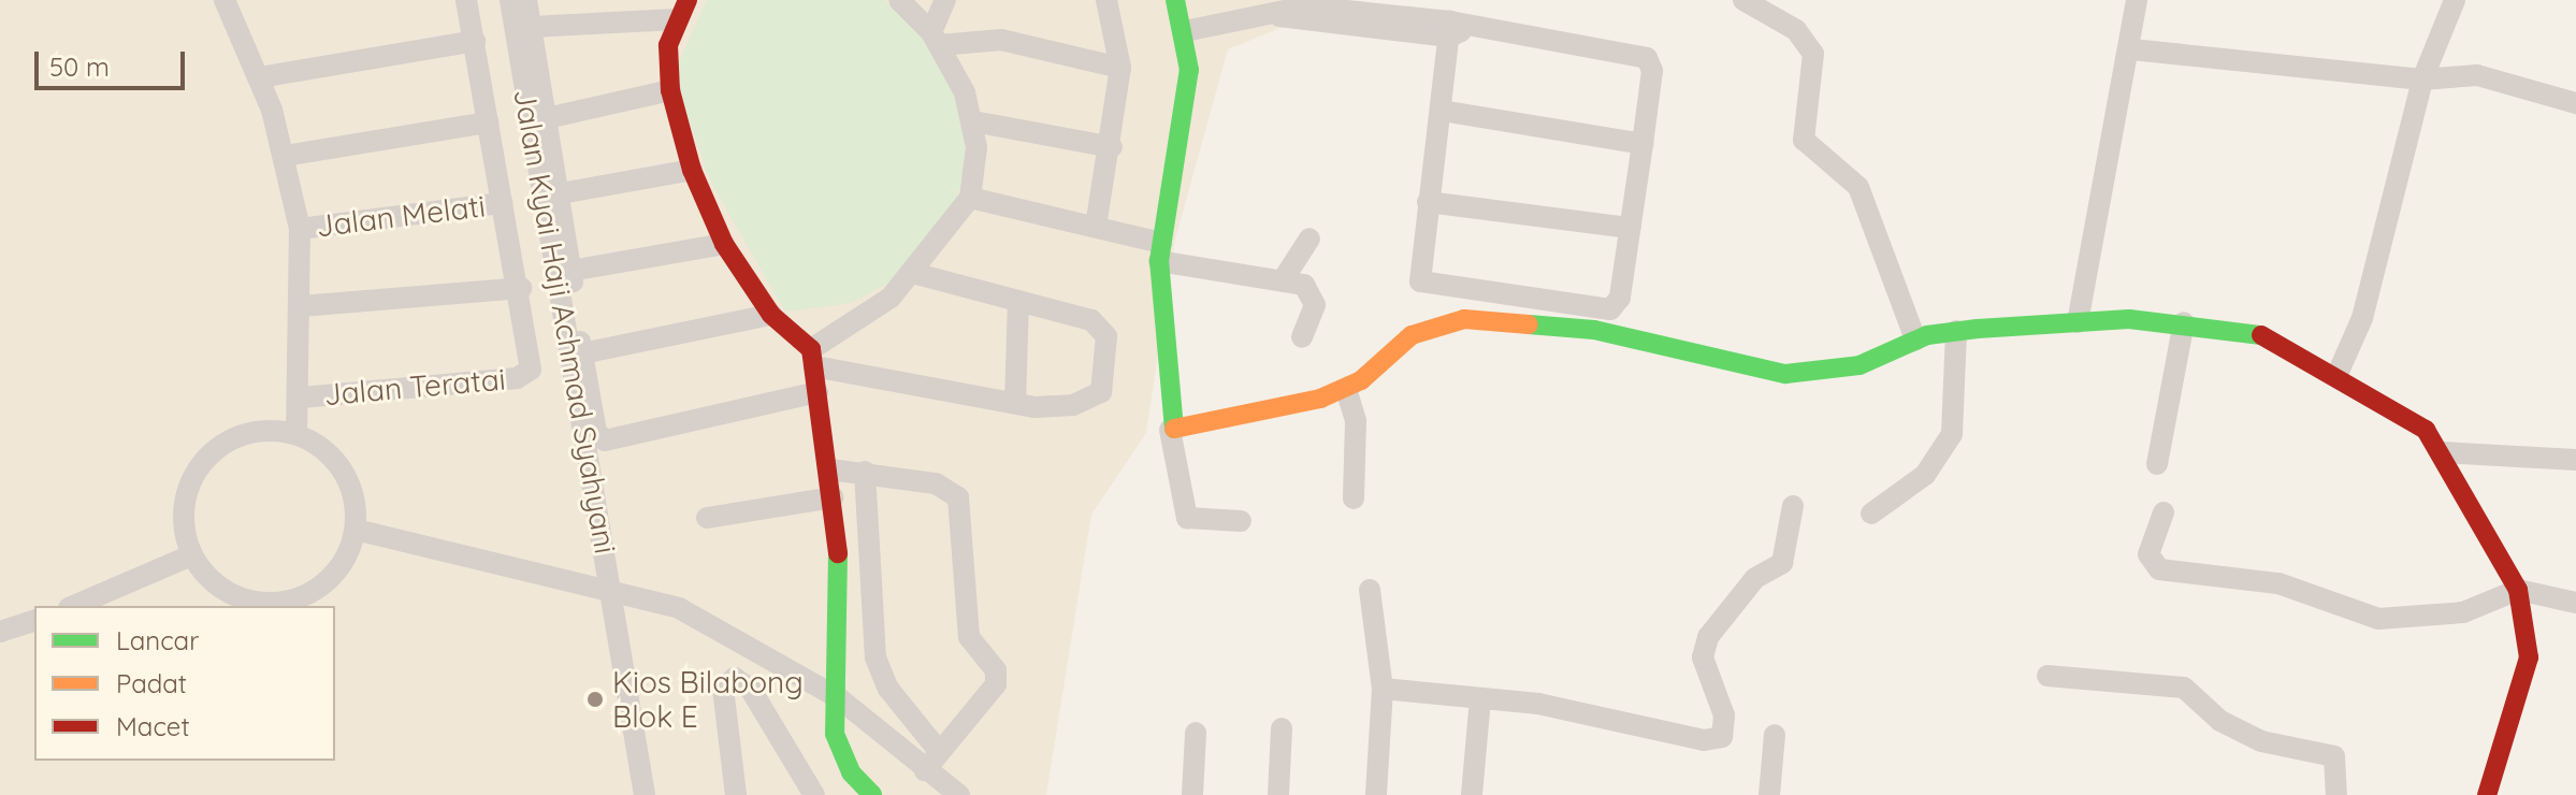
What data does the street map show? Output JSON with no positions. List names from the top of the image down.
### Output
{
  "streets": {
    "street": ["Jalan Melati", "Jalan Kyai Haji Achmad Syahyani", "Jalan Teratai"]
  },
  "places": ["Kios Bilabong Blok E"],
  "legend": ["Lancar", "Padat", "Macet"],
  "scale_bar": "50 m"
}
